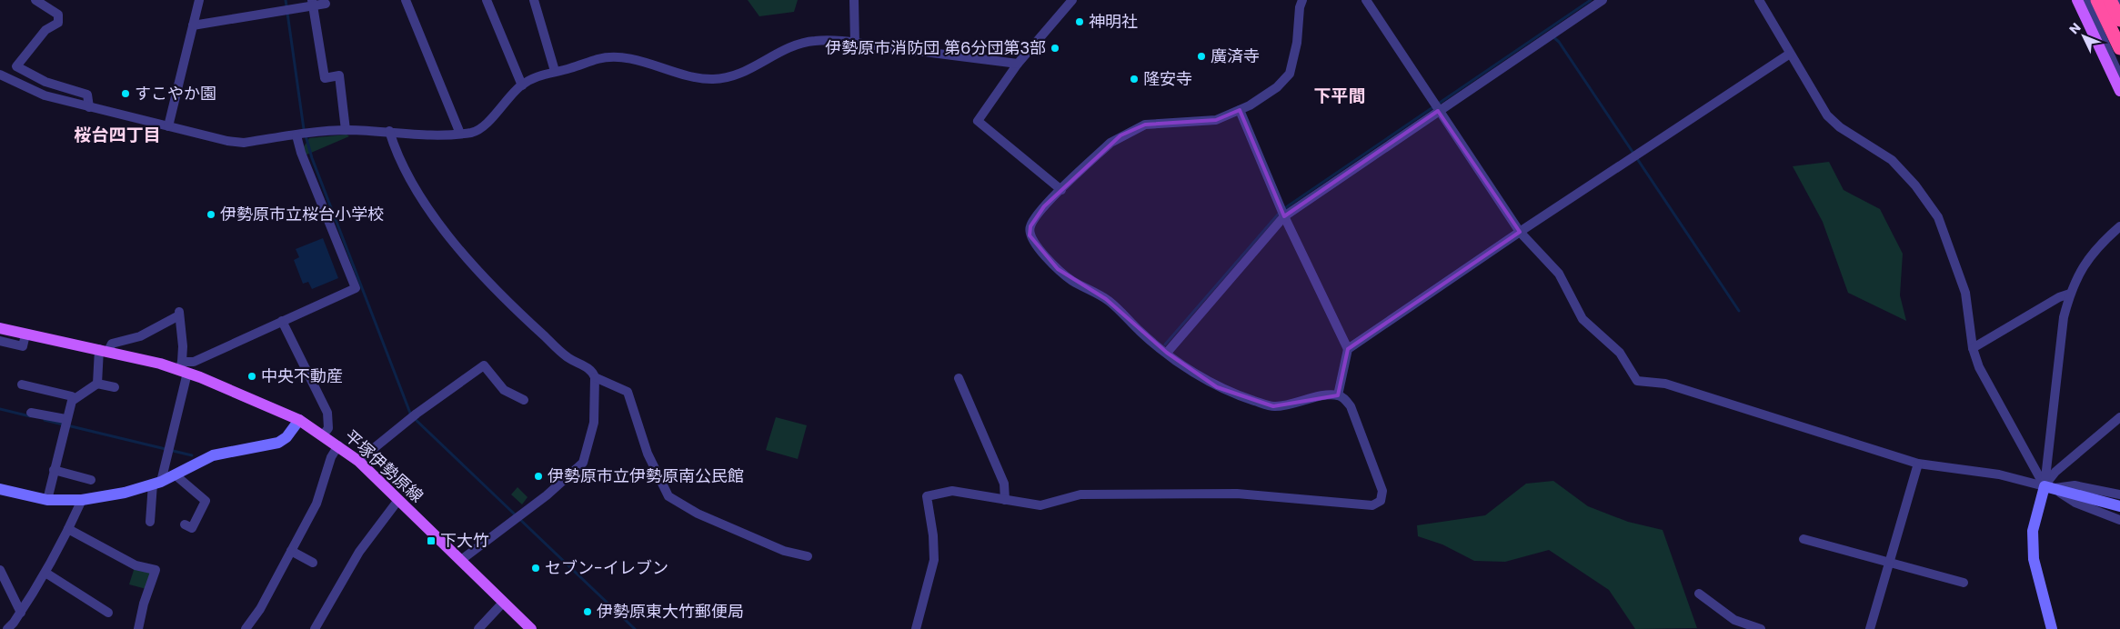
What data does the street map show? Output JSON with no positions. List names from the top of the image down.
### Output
{
  "streets": {
    "main road": ["平塚伊勢原線"]
  },
  "districts": ["下平間", "桜台四丁目"],
  "places": {
    "other": [
      "神明社",
      "伊勢原市消防団 第6分団第3部",
      "廣済寺",
      "隆安寺",
      "すこやか園",
      "伊勢原市立桜台小学校",
      "中央不動産",
      "伊勢原市立伊勢原南公民館",
      "セブン-イレブン",
      "伊勢原東大竹郵便局"
    ],
    "transit": ["下大竹"]
  },
  "north": "top left"
}
